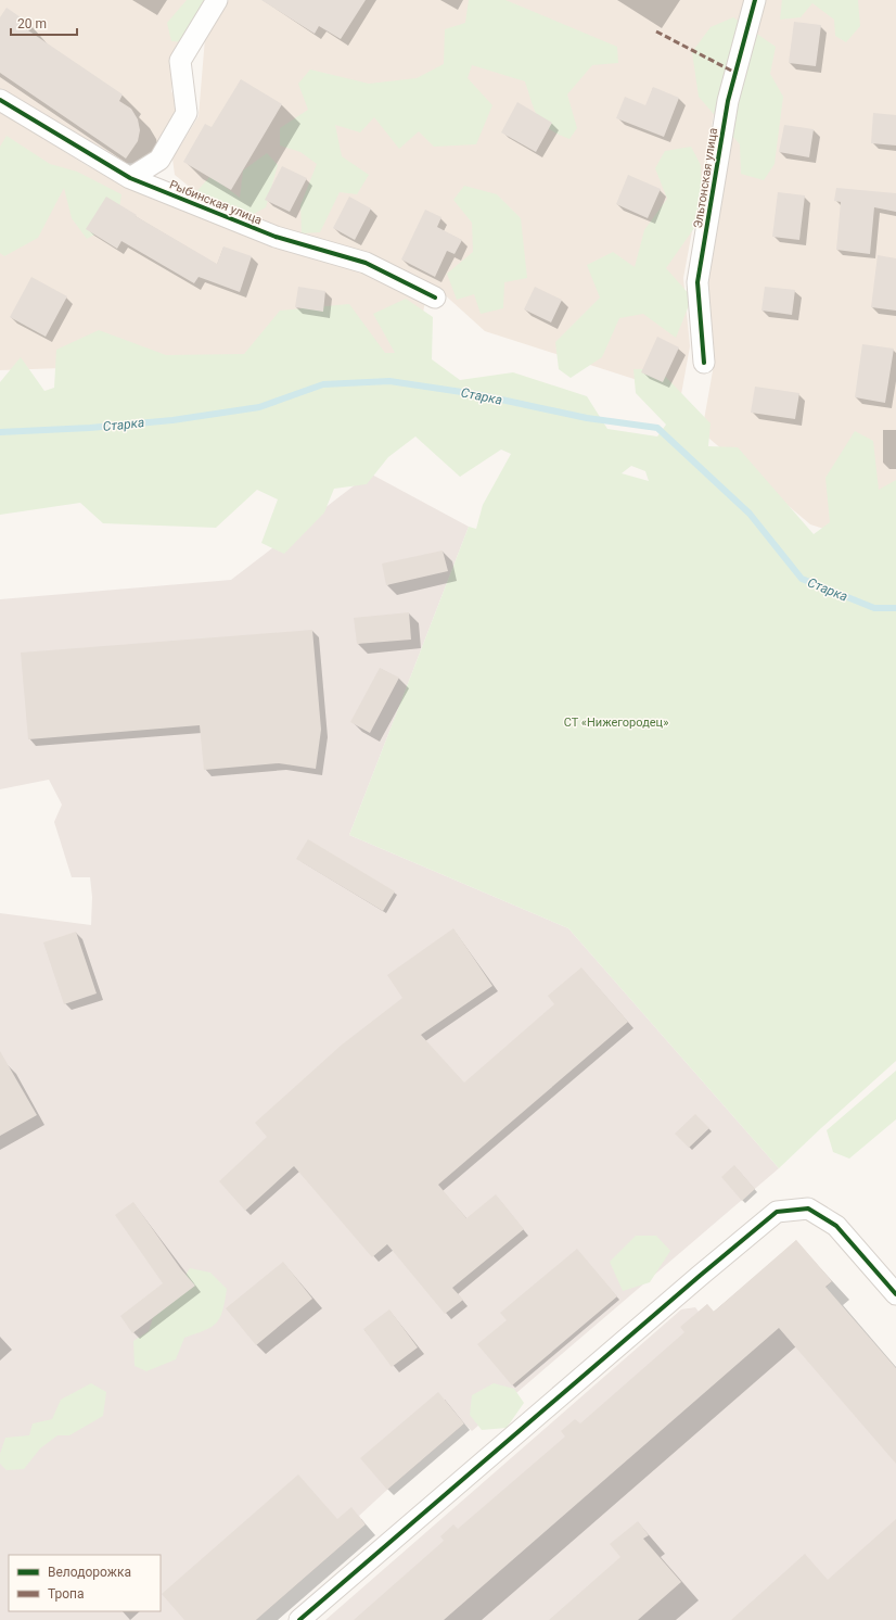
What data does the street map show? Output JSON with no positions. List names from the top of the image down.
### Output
{
  "streets": {
    "street": ["Эльтонская улица", "Рыбинская улица"]
  },
  "water": ["Старка"],
  "parks": ["СТ «Нижегородец»"],
  "legend": ["Велодорожка", "Тропа"],
  "scale_bar": "20 m"
}
